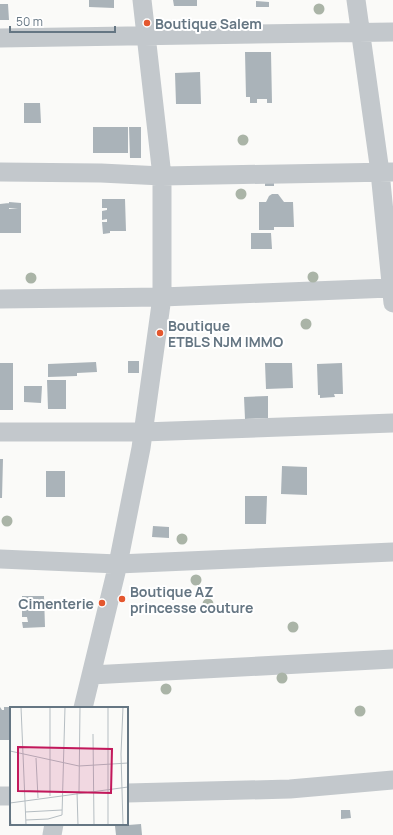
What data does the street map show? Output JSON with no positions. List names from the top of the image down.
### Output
{
  "places": [
    "Boutique Salem",
    "Boutique ETBLS NJM IMMO",
    "Boutique AZ princesse couture",
    "Cimenterie"
  ],
  "scale_bar": "50 m"
}
